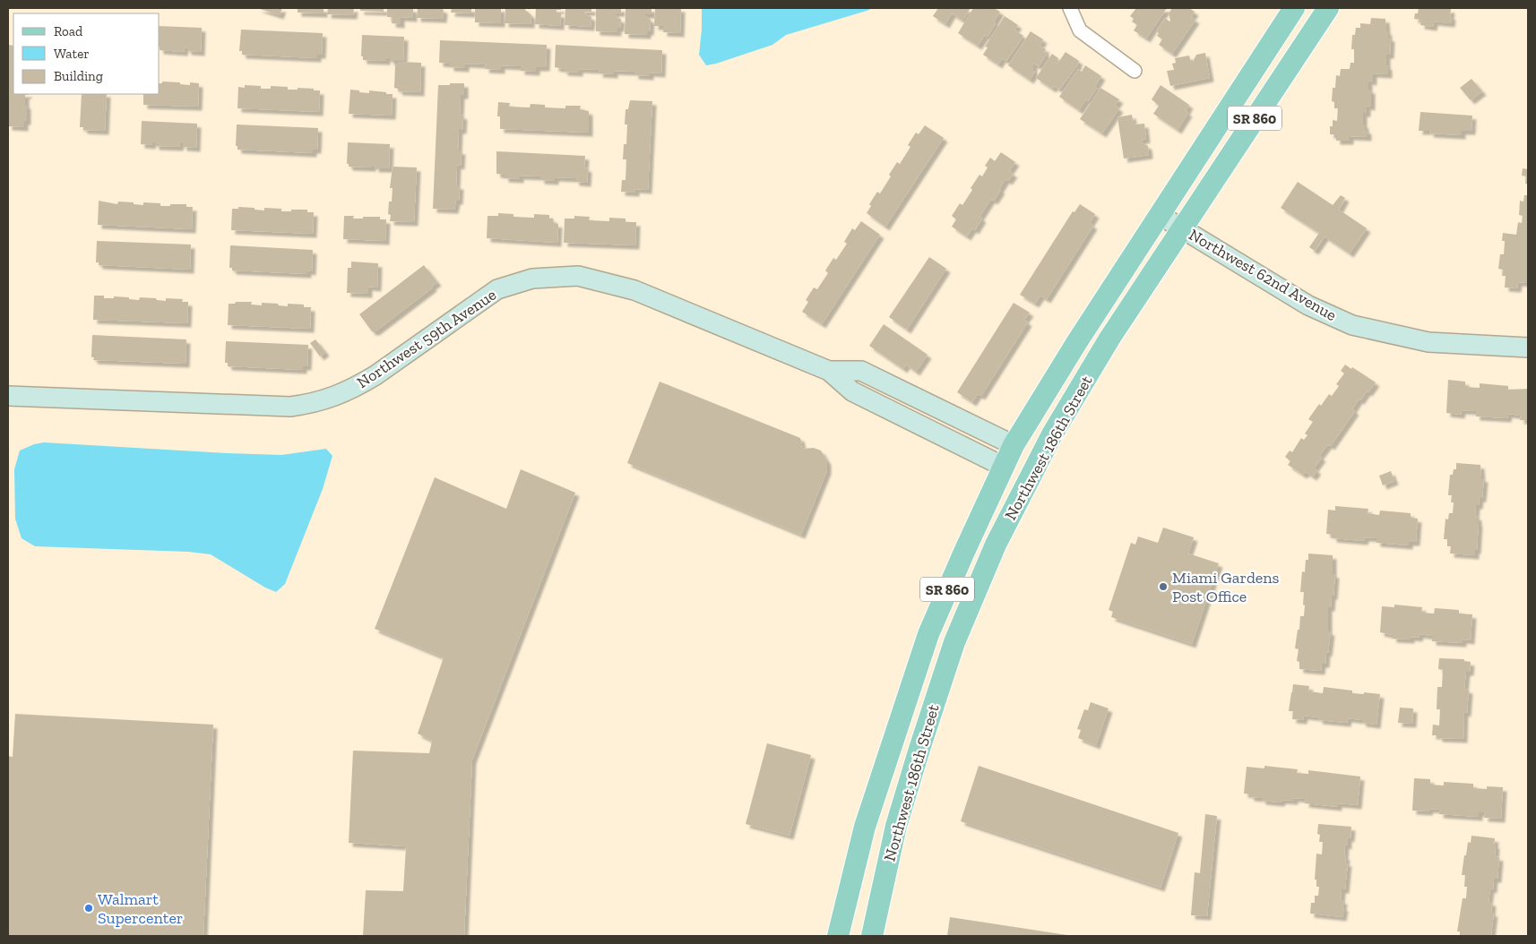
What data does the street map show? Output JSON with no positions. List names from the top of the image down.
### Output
{
  "streets": {
    "main road": ["SR 860", "Northwest 186th Street"],
    "street": ["Northwest 62nd Avenue", "Northwest 59th Avenue"]
  },
  "crossings": [
    ["Northwest 62nd Avenue", "Northwest 186th Street"],
    ["Northwest 59th Avenue", "Northwest 186th Street"]
  ],
  "places": ["Miami Gardens Post Office", "Walmart Supercenter"],
  "legend": ["Road", "Water", "Building"]
}
